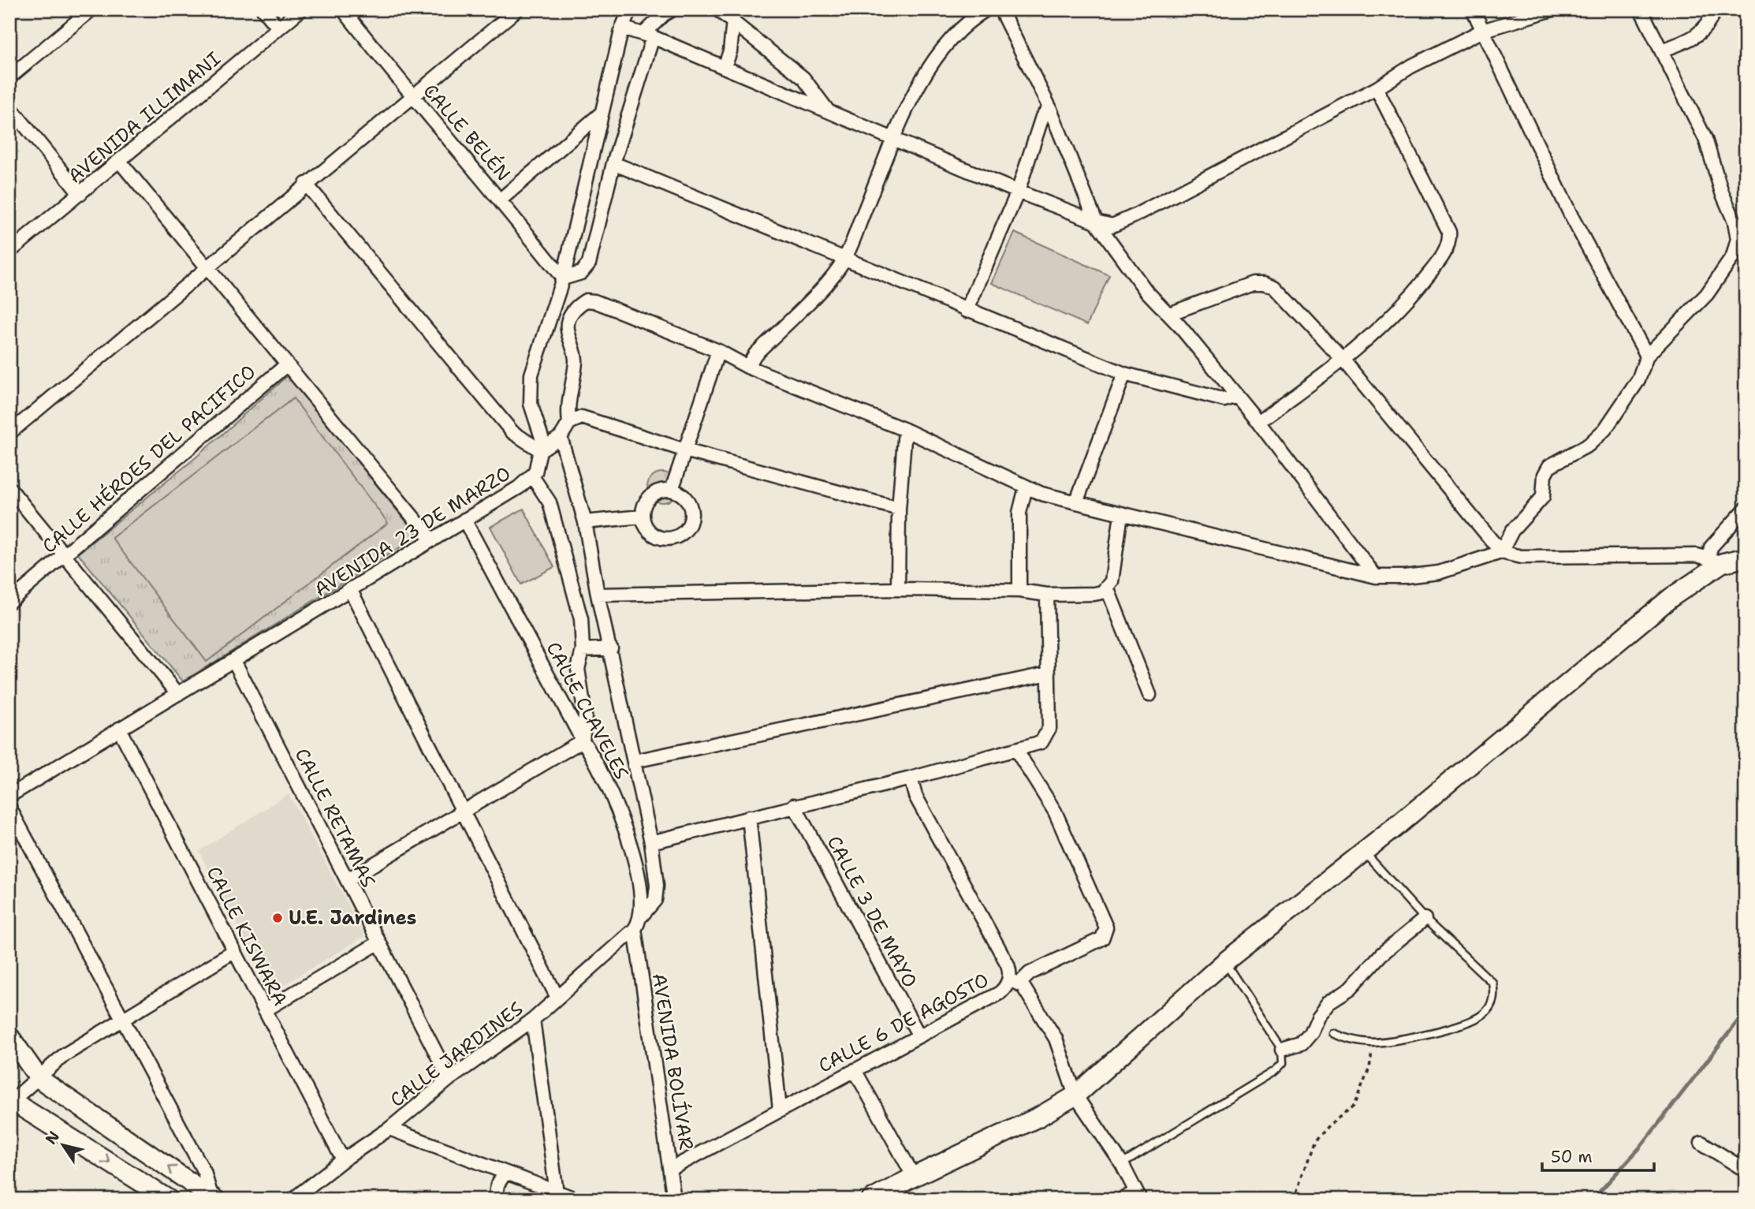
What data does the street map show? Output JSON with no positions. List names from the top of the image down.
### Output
{
  "streets": {
    "street": [
      "AVENIDA ILLIMANI",
      "CALLE BELÉN",
      "CALLE HÉROES DEL PACIFICO",
      "AVENIDA 23 DE MARZO",
      "CALLE CLAVELES",
      "CALLE RETAMAS",
      "CALLE 3 DE MAYO",
      "CALLE KISWARA",
      "CALLE 6 DE AGOSTO",
      "CALLE JARDINES",
      "AVENIDA BOLÍVAR"
    ]
  },
  "crossings": [
    ["AVENIDA 23 DE MARZO", "CALLE CLAVELES"],
    ["AVENIDA 23 DE MARZO", "CALLE RETAMAS"],
    ["AVENIDA 23 DE MARZO", "CALLE KISWARA"],
    ["CALLE CLAVELES", "CALLE JARDINES"],
    ["CALLE CLAVELES", "AVENIDA BOLÍVAR"],
    ["CALLE RETAMAS", "CALLE JARDINES"],
    ["CALLE 3 DE MAYO", "CALLE 6 DE AGOSTO"],
    ["CALLE KISWARA", "CALLE JARDINES"],
    ["CALLE 6 DE AGOSTO", "AVENIDA BOLÍVAR"],
    ["CALLE JARDINES", "AVENIDA BOLÍVAR"]
  ],
  "places": ["U.E. Jardines"],
  "scale_bar": "50 m",
  "north": "top left"
}
